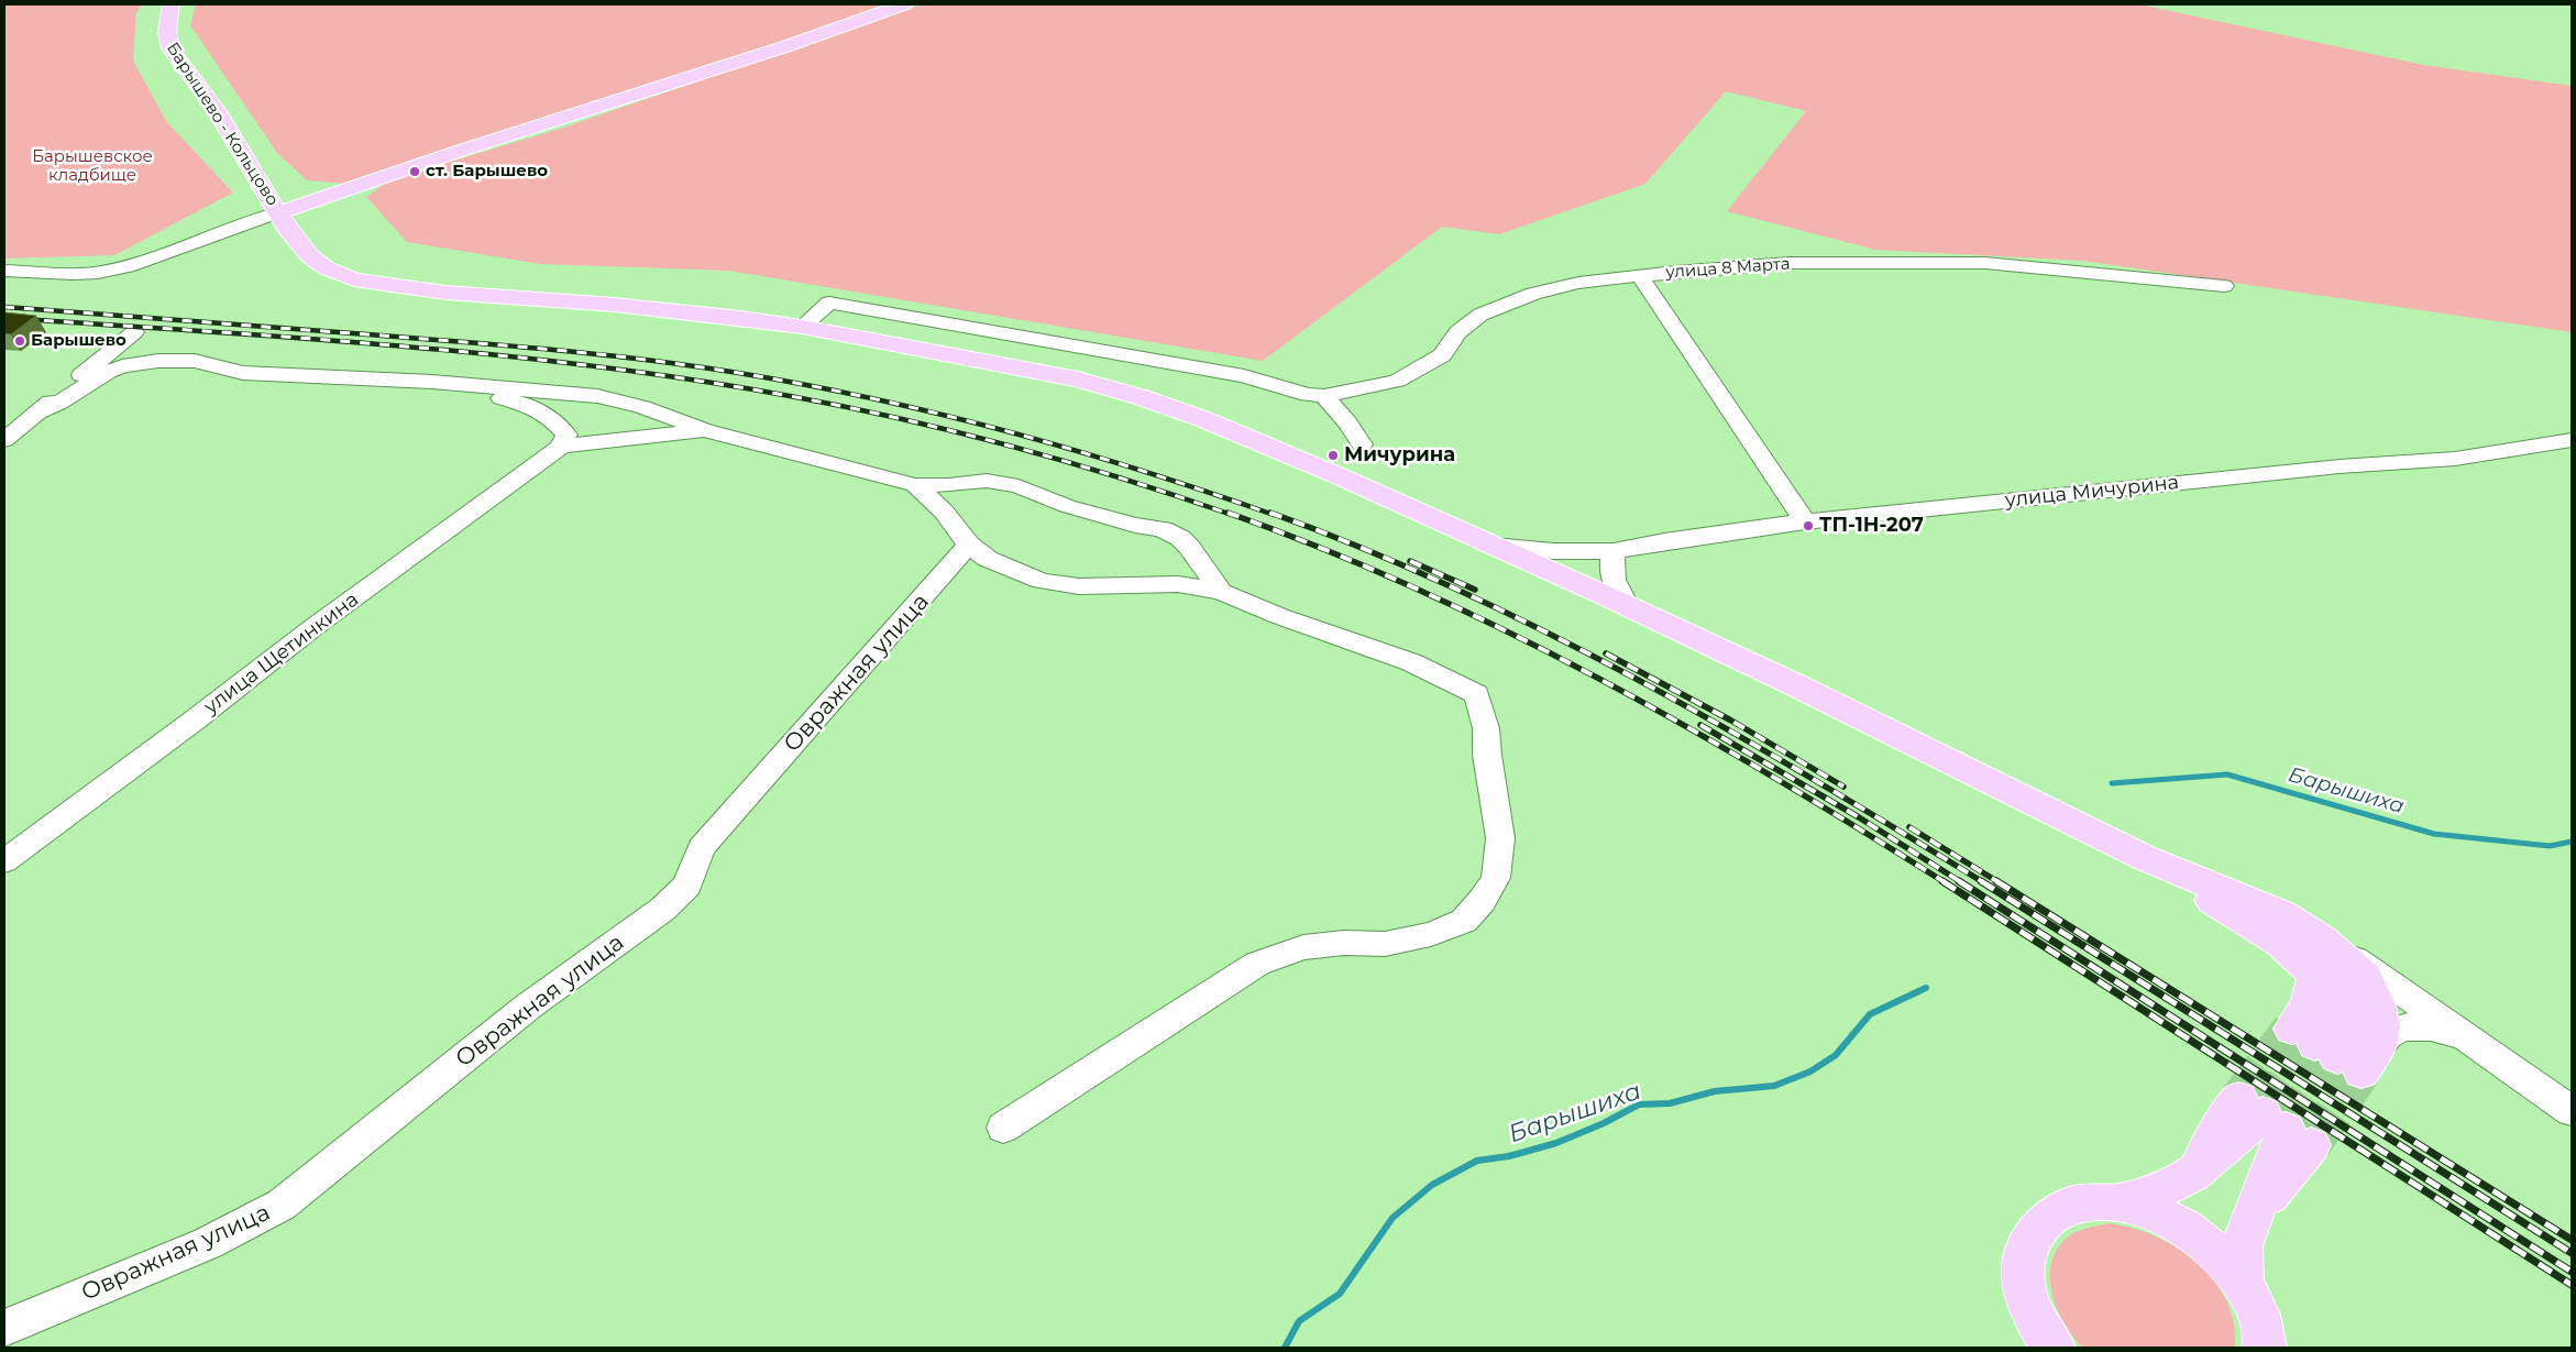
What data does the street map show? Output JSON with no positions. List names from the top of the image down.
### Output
{
  "streets": {
    "main road": ["Барышево - Кольцово"],
    "street": [
      "улица 8 Марта",
      "улица Мичурина",
      "улица Щетинкина",
      "Овражная улица"
    ]
  },
  "crossings": [
    ["Барышево - Кольцово", "улица Мичурина"]
  ],
  "water": ["Барышиха"],
  "parks": ["Барышевское кладбище"],
  "places": [
    "ст. Барышево",
    "Барышево",
    "Мичурина",
    "ТП-1Н-207"
  ]
}
